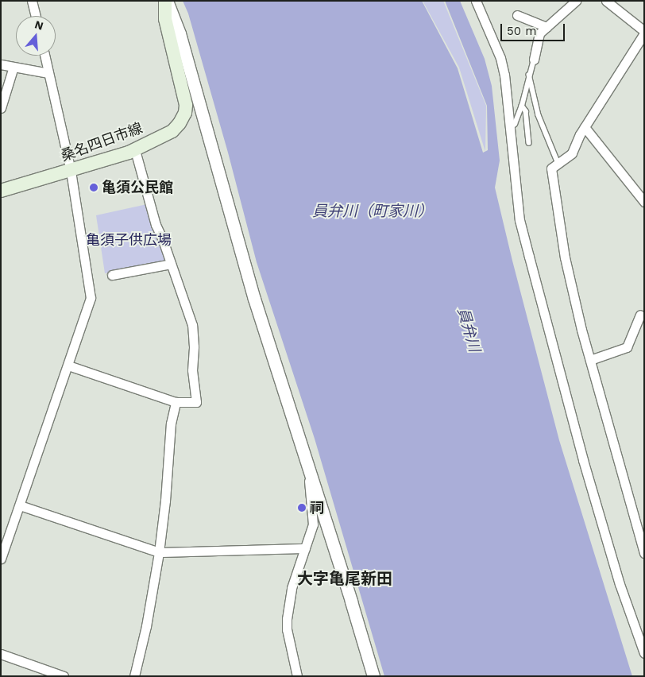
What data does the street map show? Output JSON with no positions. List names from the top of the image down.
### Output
{
  "streets": {
    "main road": ["桑名四日市線"]
  },
  "districts": ["大字亀尾新田"],
  "water": ["員弁川（町家川）", "員弁川"],
  "parks": ["亀須子供広場"],
  "places": ["亀須公民館", "祠"],
  "scale_bar": "50 m",
  "north": "top"
}
